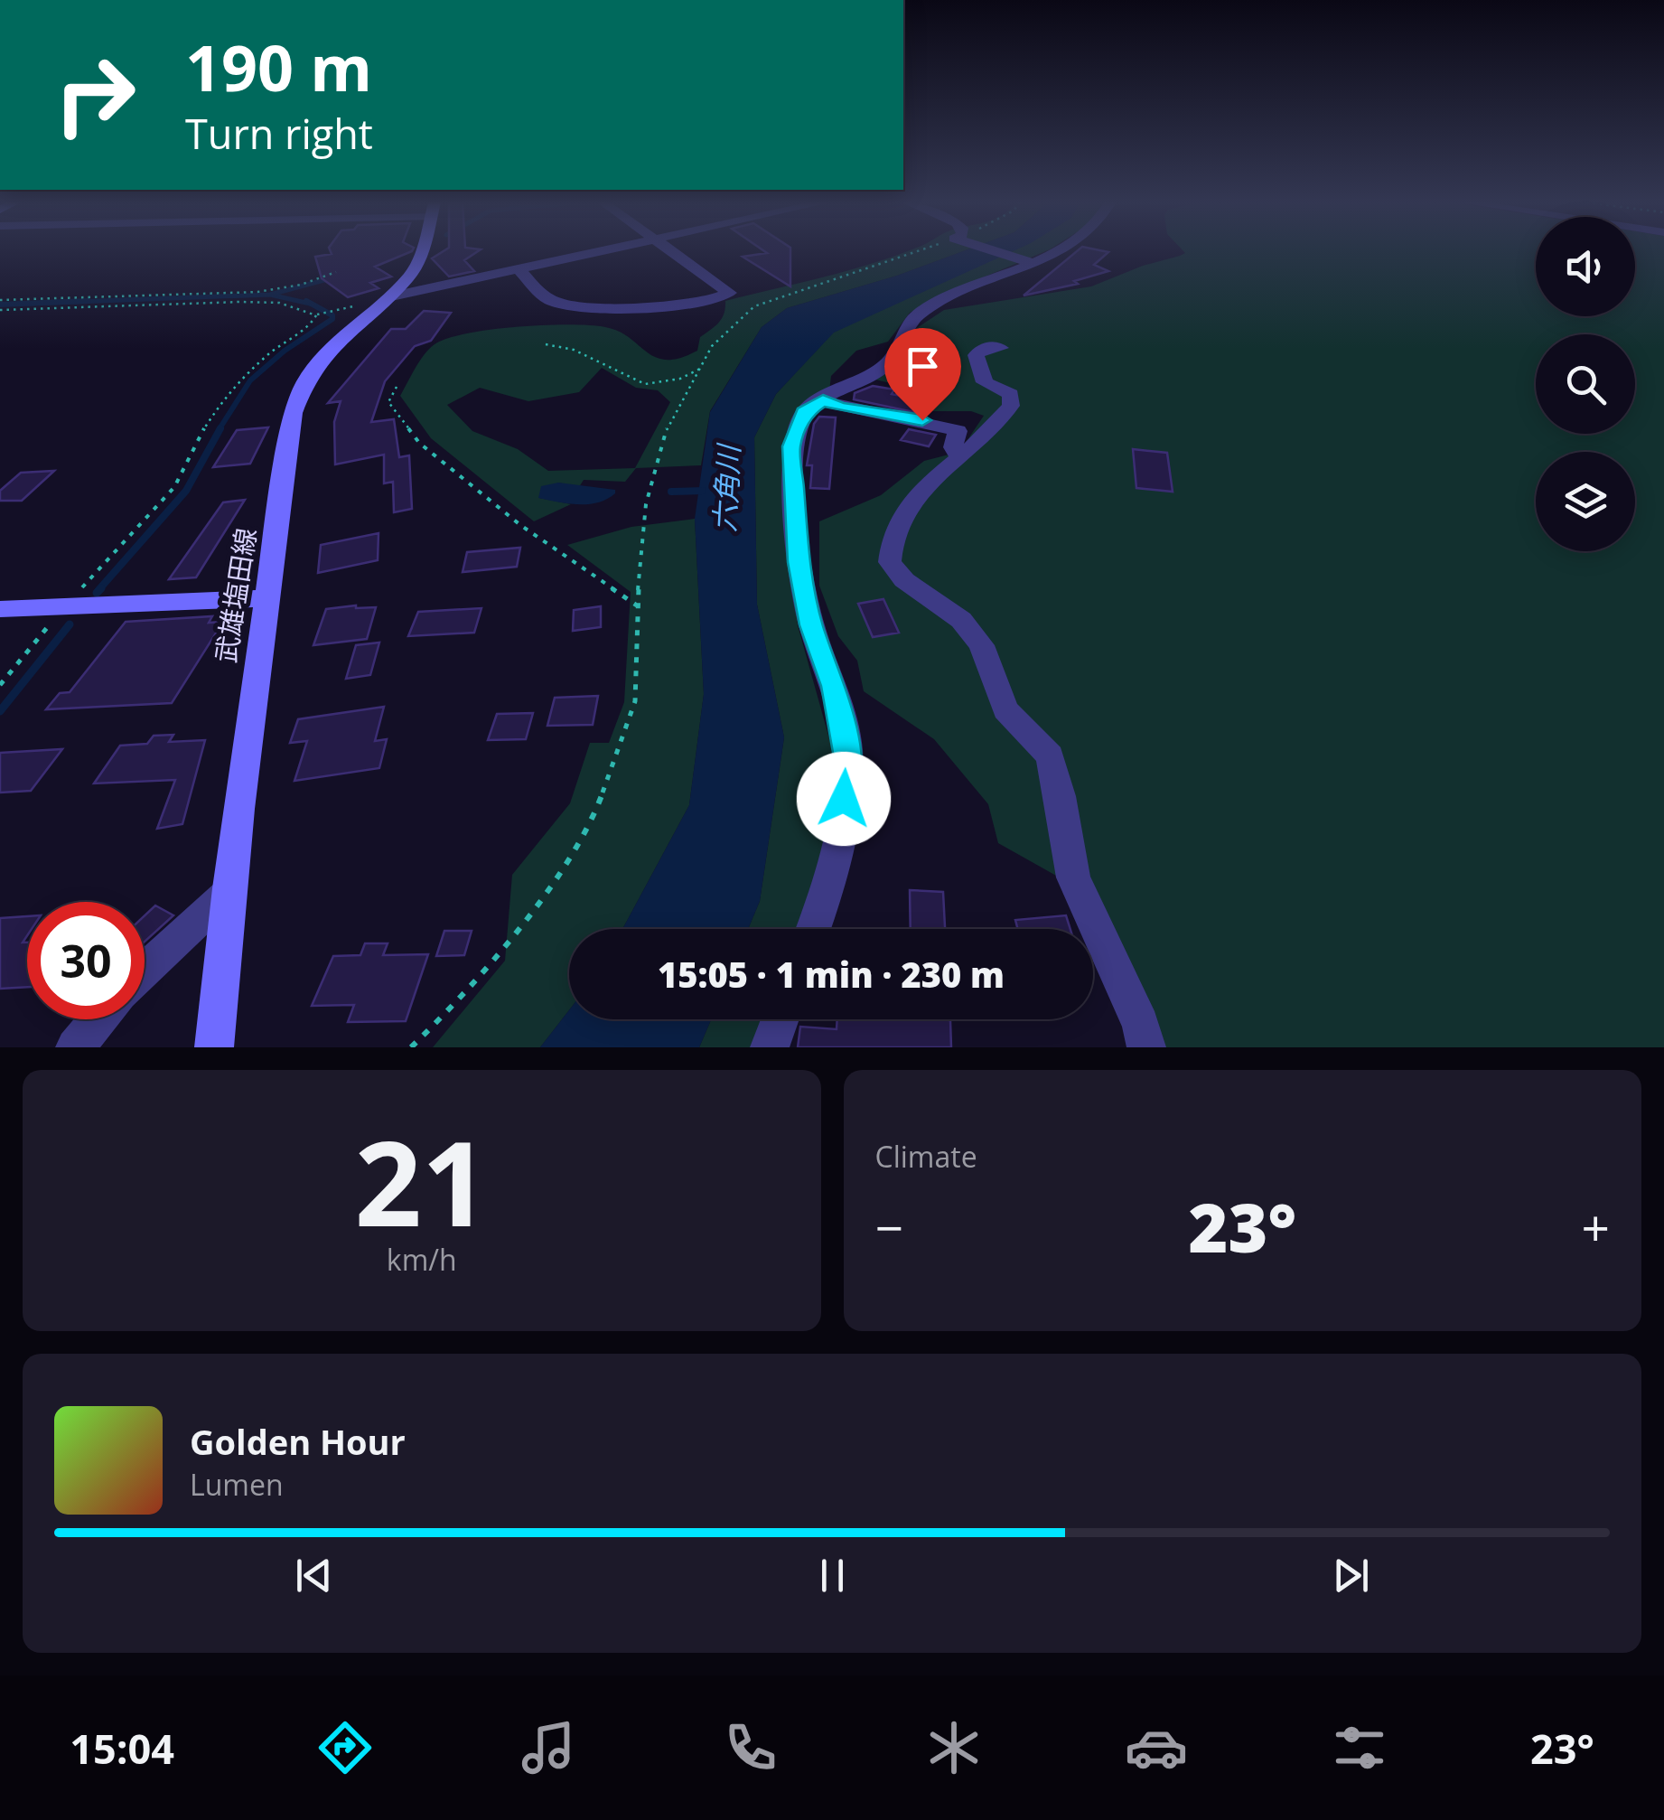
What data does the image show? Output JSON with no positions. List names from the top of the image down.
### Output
{
  "streets": {
    "main road": ["武雄塩田線"]
  },
  "water": ["六角川"],
  "page": {
    "turn": ["190 m", "Turn right"],
    "limit": "30",
    "trip": "15:05 · 1 min · 230 m",
    "tile": [
      ["21", "km/h"],
      "Climate"
    ],
    "heat": ["−", "23°", "+"],
    "song": ["Golden Hour", "Lumen"],
    "tabs": ["15:04", "23°"]
  }
}
